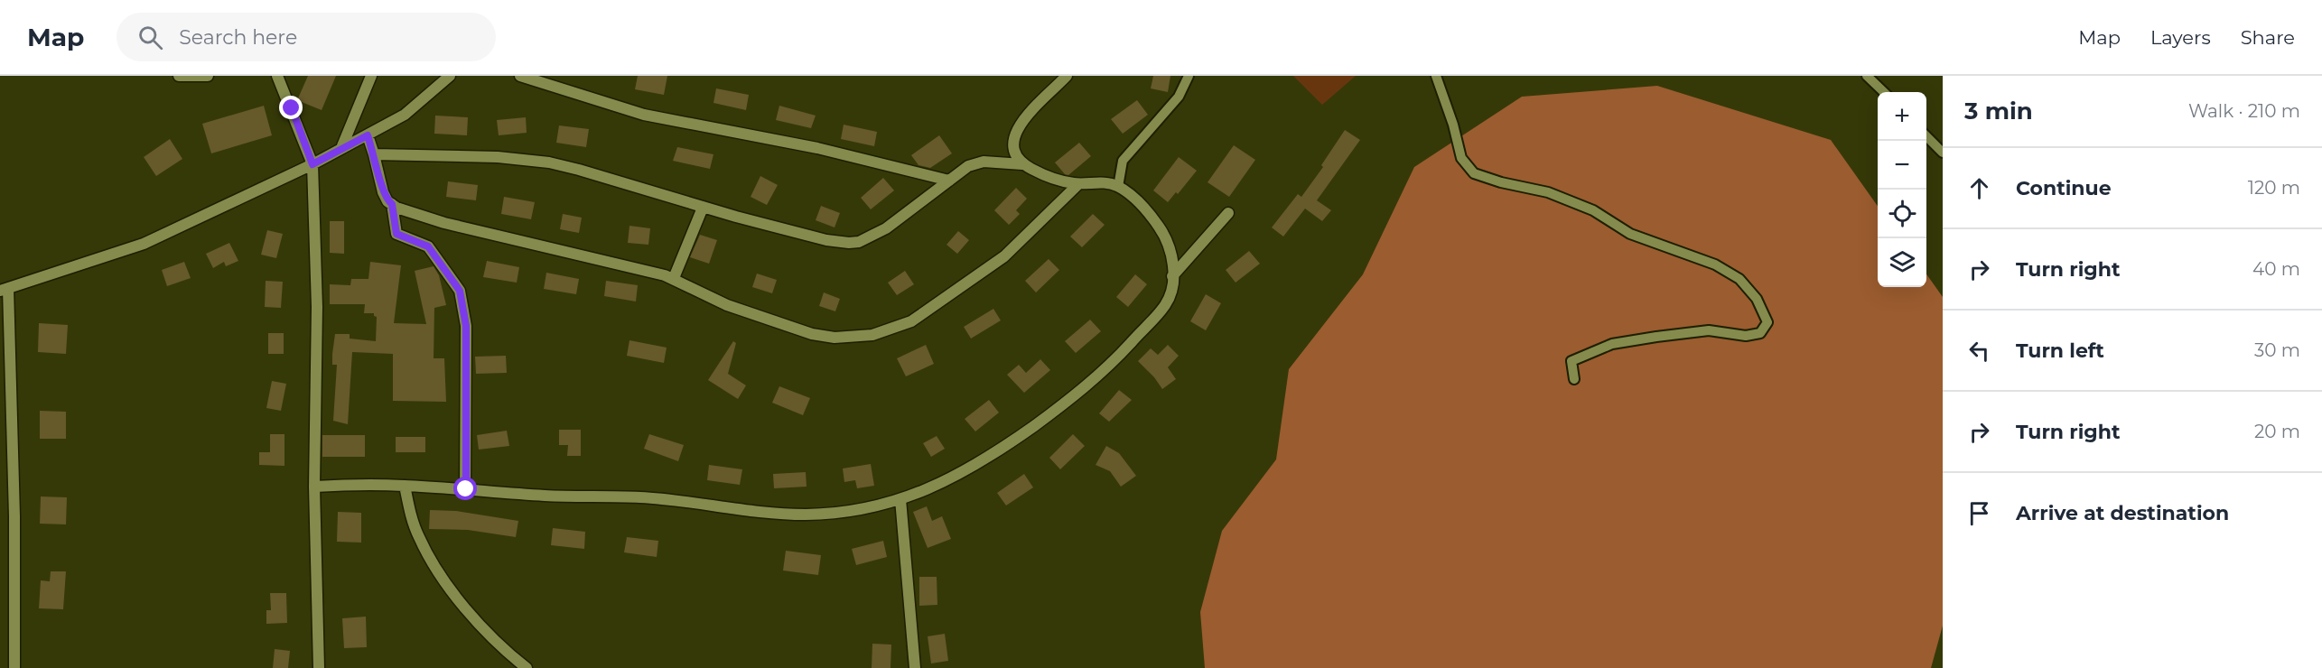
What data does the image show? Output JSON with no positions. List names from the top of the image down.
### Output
{
  "page": {
    "header": "Map",
    "search": "Search here",
    "nav": ["Map", "Layers", "Share"],
    "heading": ["3 min", "Walk · 210 m"],
    "map_buttons": ["+", "−"],
    "list": [
      ["Continue", "120 m"],
      ["Turn right", "40 m"],
      ["Turn left", "30 m"],
      ["Turn right", "20 m"],
      "Arrive at destination"
    ]
  }
}
